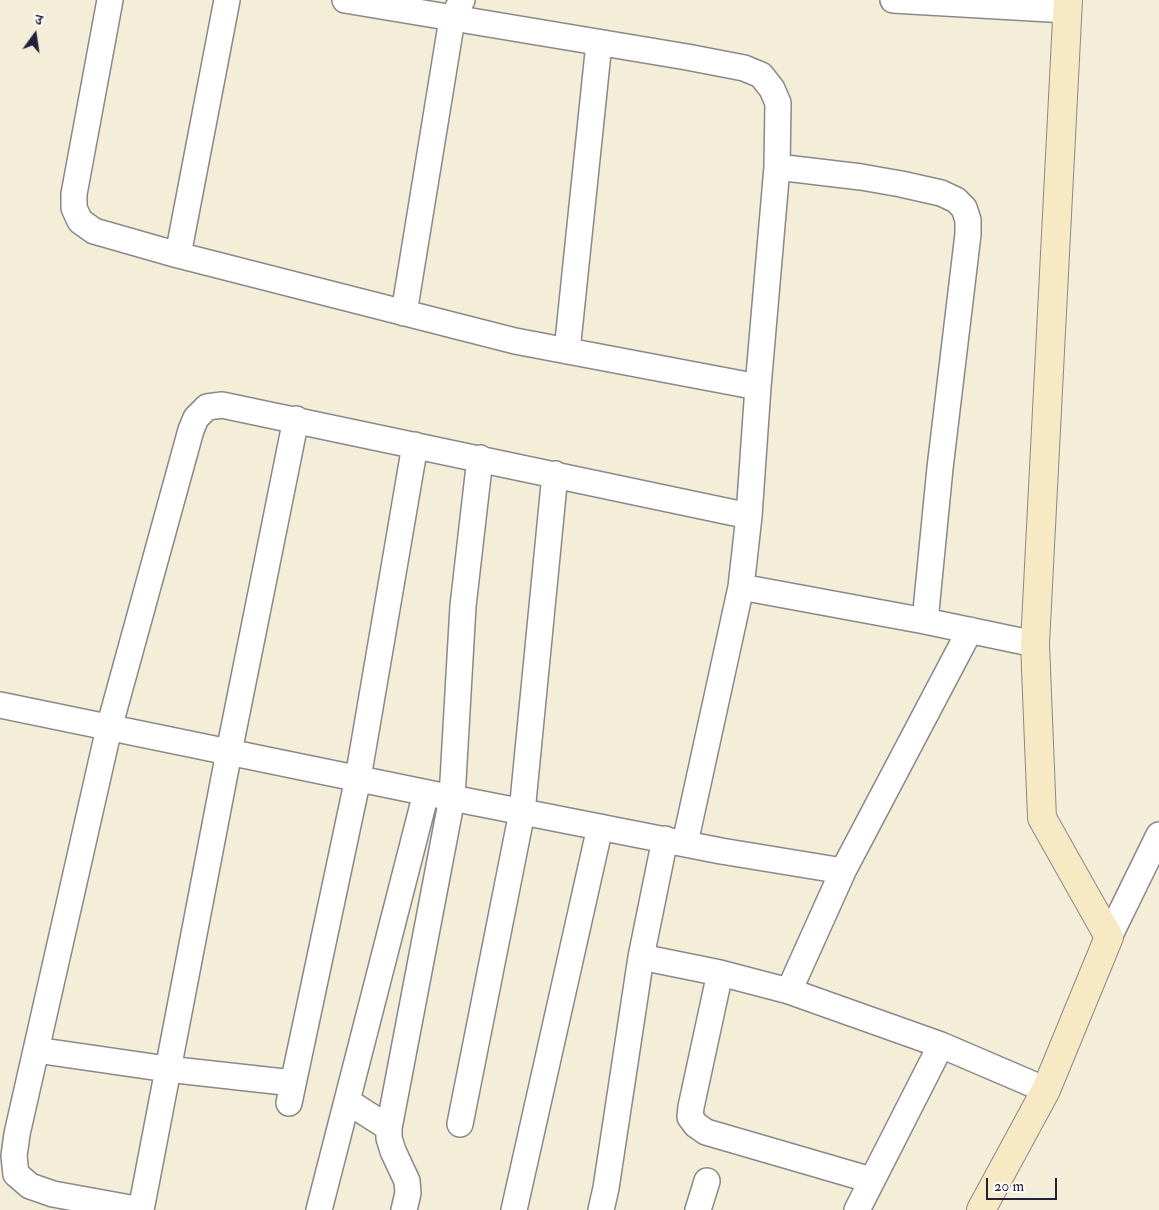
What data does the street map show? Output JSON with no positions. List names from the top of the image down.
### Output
{
  "scale_bar": "20 m",
  "north": "top"
}
